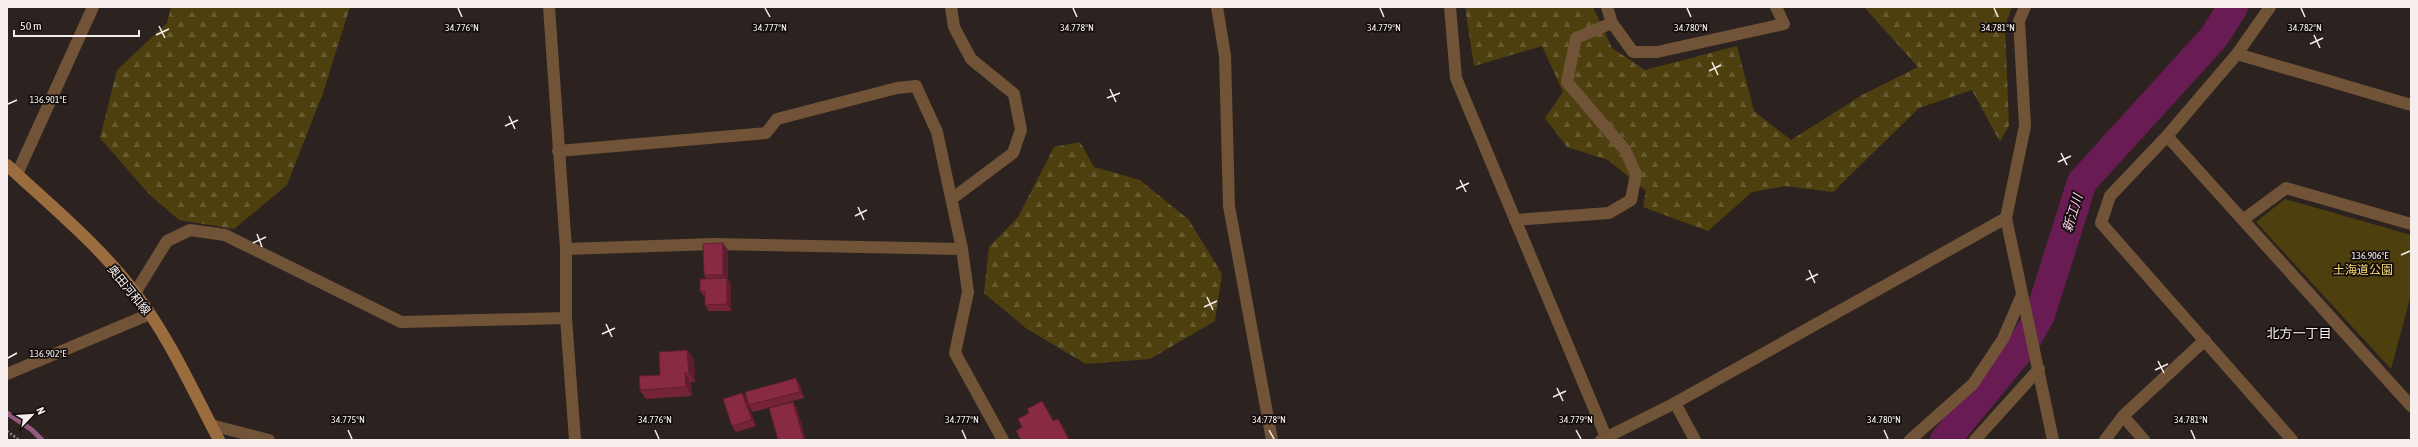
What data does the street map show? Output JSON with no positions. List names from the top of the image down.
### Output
{
  "streets": {
    "main road": ["奥田河和線"]
  },
  "districts": ["北方一丁目"],
  "water": ["新江川"],
  "parks": ["土海道公園"],
  "scale_bar": "50 m",
  "north": "top right",
  "coordinates": [
    "34.776°N",
    "34.777°N",
    "34.778°N",
    "34.779°N",
    "34.780°N",
    "34.781°N",
    "34.782°N",
    "136.901°E",
    "136.906°E",
    "136.902°E",
    "34.775°N"
  ]
}
